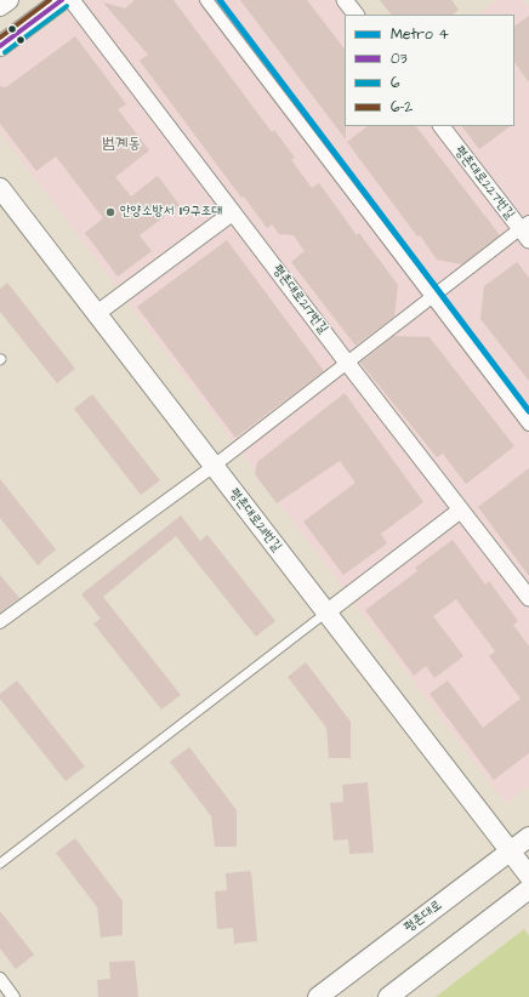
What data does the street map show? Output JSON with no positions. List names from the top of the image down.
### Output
{
  "streets": {
    "street": [
      "평촌대로227번길",
      "평촌대로217번길",
      "평촌대로211번길",
      "평촌대로"
    ]
  },
  "crossings": [
    ["평촌대로211번길", "평촌대로"]
  ],
  "districts": ["범계동"],
  "places": ["안양소방서 119구조대"],
  "lines": [
    "metro line 4",
    "transit line 03",
    "transit line 6-2",
    "transit line 6"
  ],
  "legend": [
    "Metro 4",
    "03",
    "6",
    "6-2"
  ]
}
